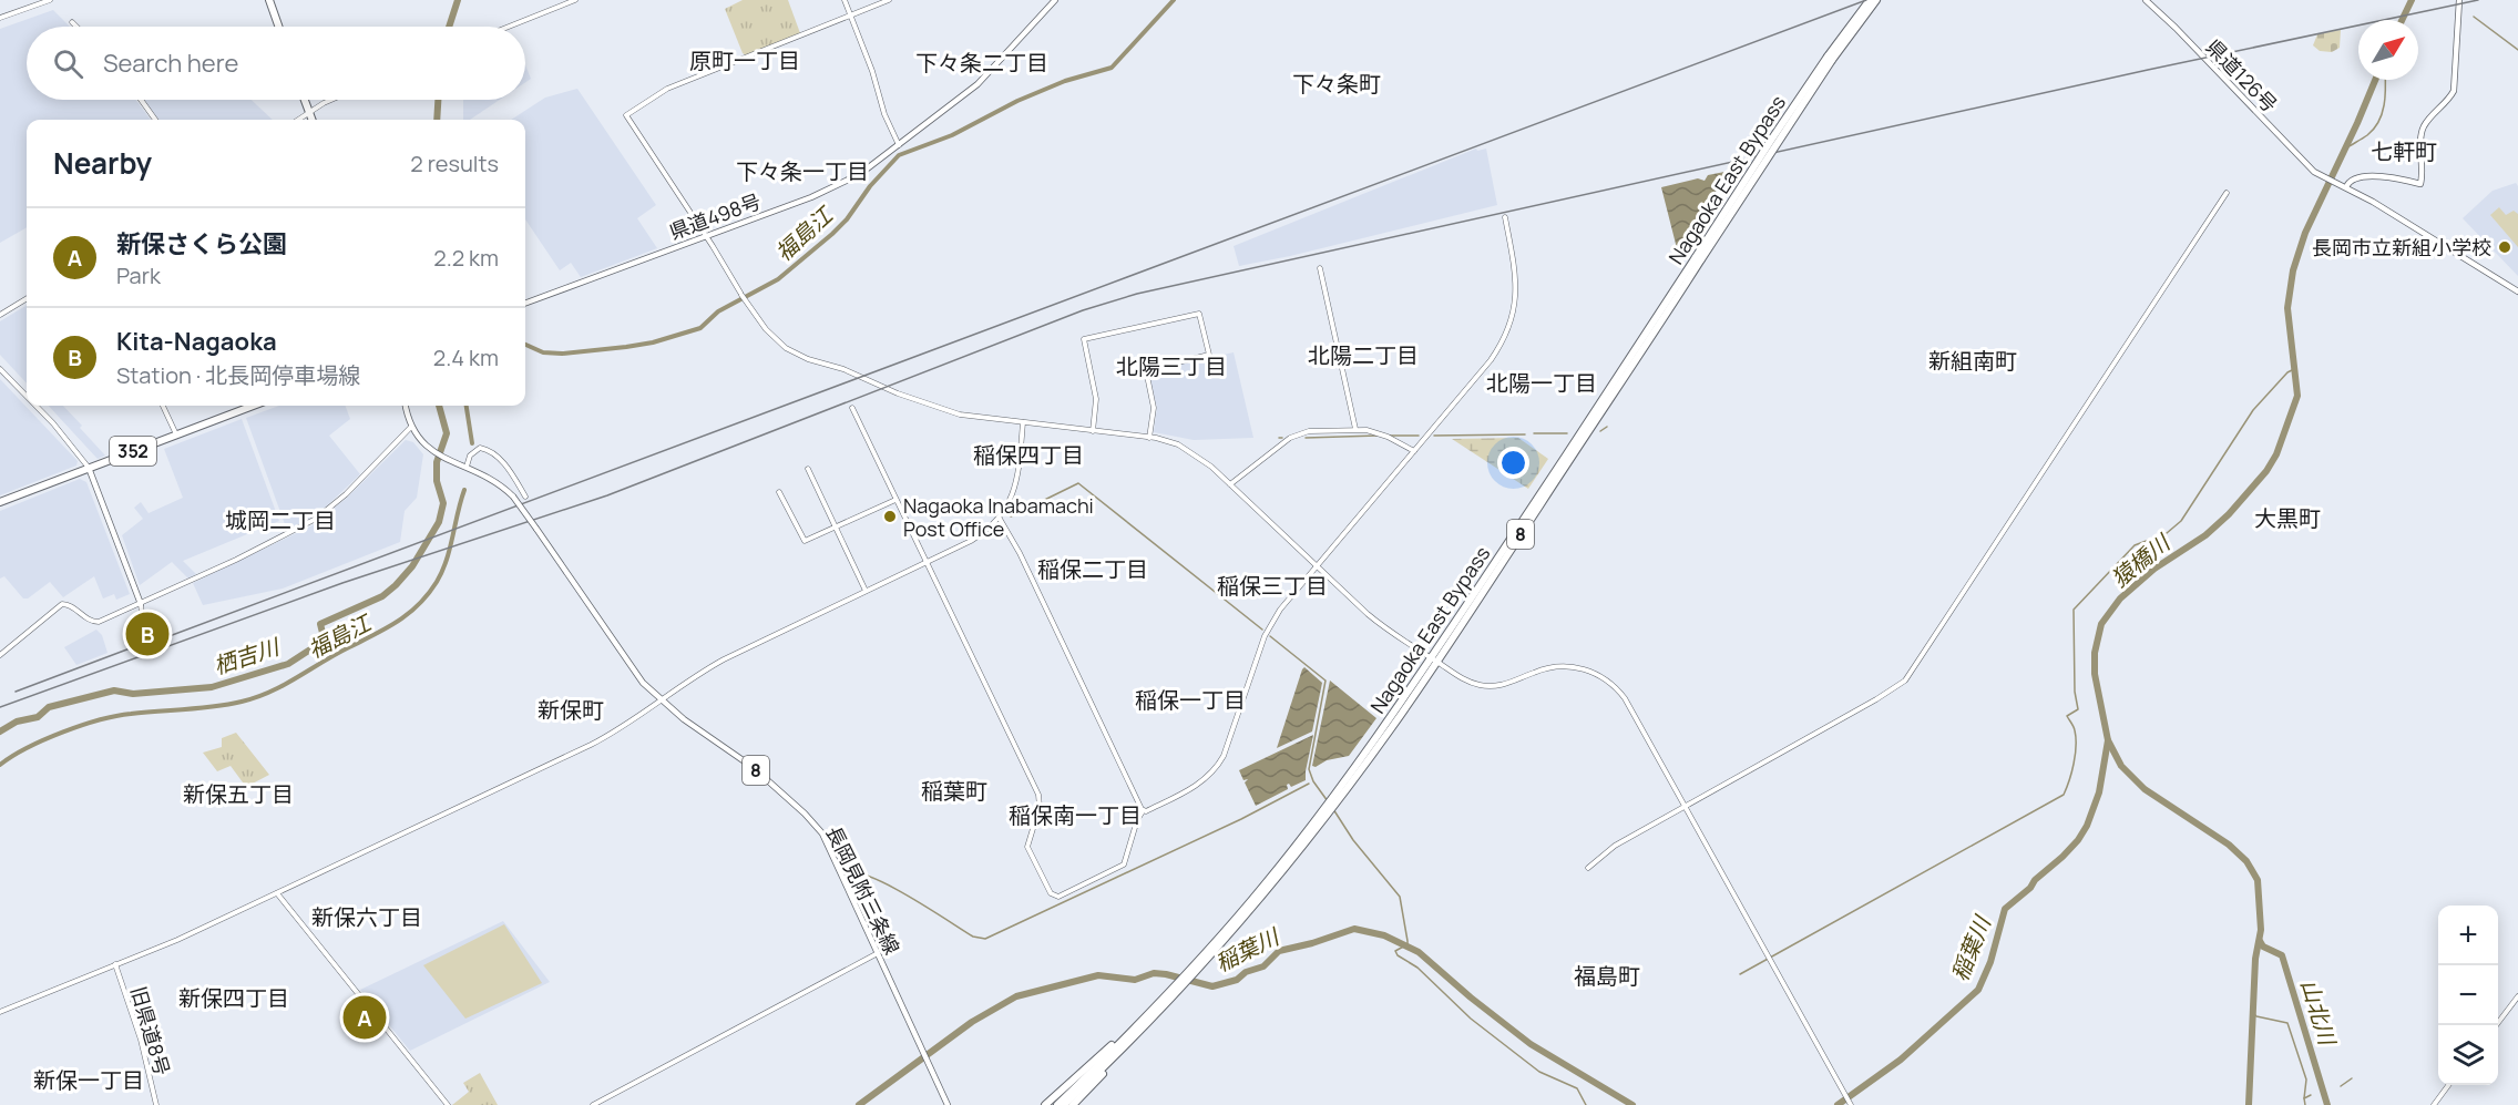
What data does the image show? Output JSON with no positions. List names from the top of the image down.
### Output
{
  "streets": {
    "highway": ["Nagaoka East Bypass", "352", "8"],
    "main road": ["県道126号", "県道498号", "長岡見附三条線"],
    "street": ["旧県道8号"]
  },
  "crossings": [
    ["8", "長岡見附三条線"]
  ],
  "districts": [
    "原町一丁目",
    "下々条二丁目",
    "下々条町",
    "七軒町",
    "下々条一丁目",
    "北陽二丁目",
    "新組南町",
    "北陽三丁目",
    "北陽一丁目",
    "稲保四丁目",
    "大黒町",
    "城岡二丁目",
    "稲保二丁目",
    "稲保三丁目",
    "稲保一丁目",
    "新保町",
    "稲葉町",
    "新保五丁目",
    "稲保南一丁目",
    "新保六丁目",
    "福島町",
    "新保四丁目",
    "新保一丁目"
  ],
  "water": [
    "福島江",
    "猿橋川",
    "栖吉川",
    "稲葉川",
    "山北川"
  ],
  "places": ["長岡市立新組小学校", "Nagaoka Inabamachi Post Office"],
  "north": "top right",
  "page": {
    "search": "Search here",
    "heading": ["Nearby", "2 results"],
    "list": [
      {
        "mark": "A",
        "name": "新保さくら公園",
        "note": "Park",
        "value": "2.2 km"
      },
      {
        "mark": "B",
        "name": "Kita-Nagaoka",
        "note": "Station · 北長岡停車場線",
        "value": "2.4 km"
      }
    ],
    "pins": ["B", "A"],
    "map_buttons": ["+", "−"]
  }
}
